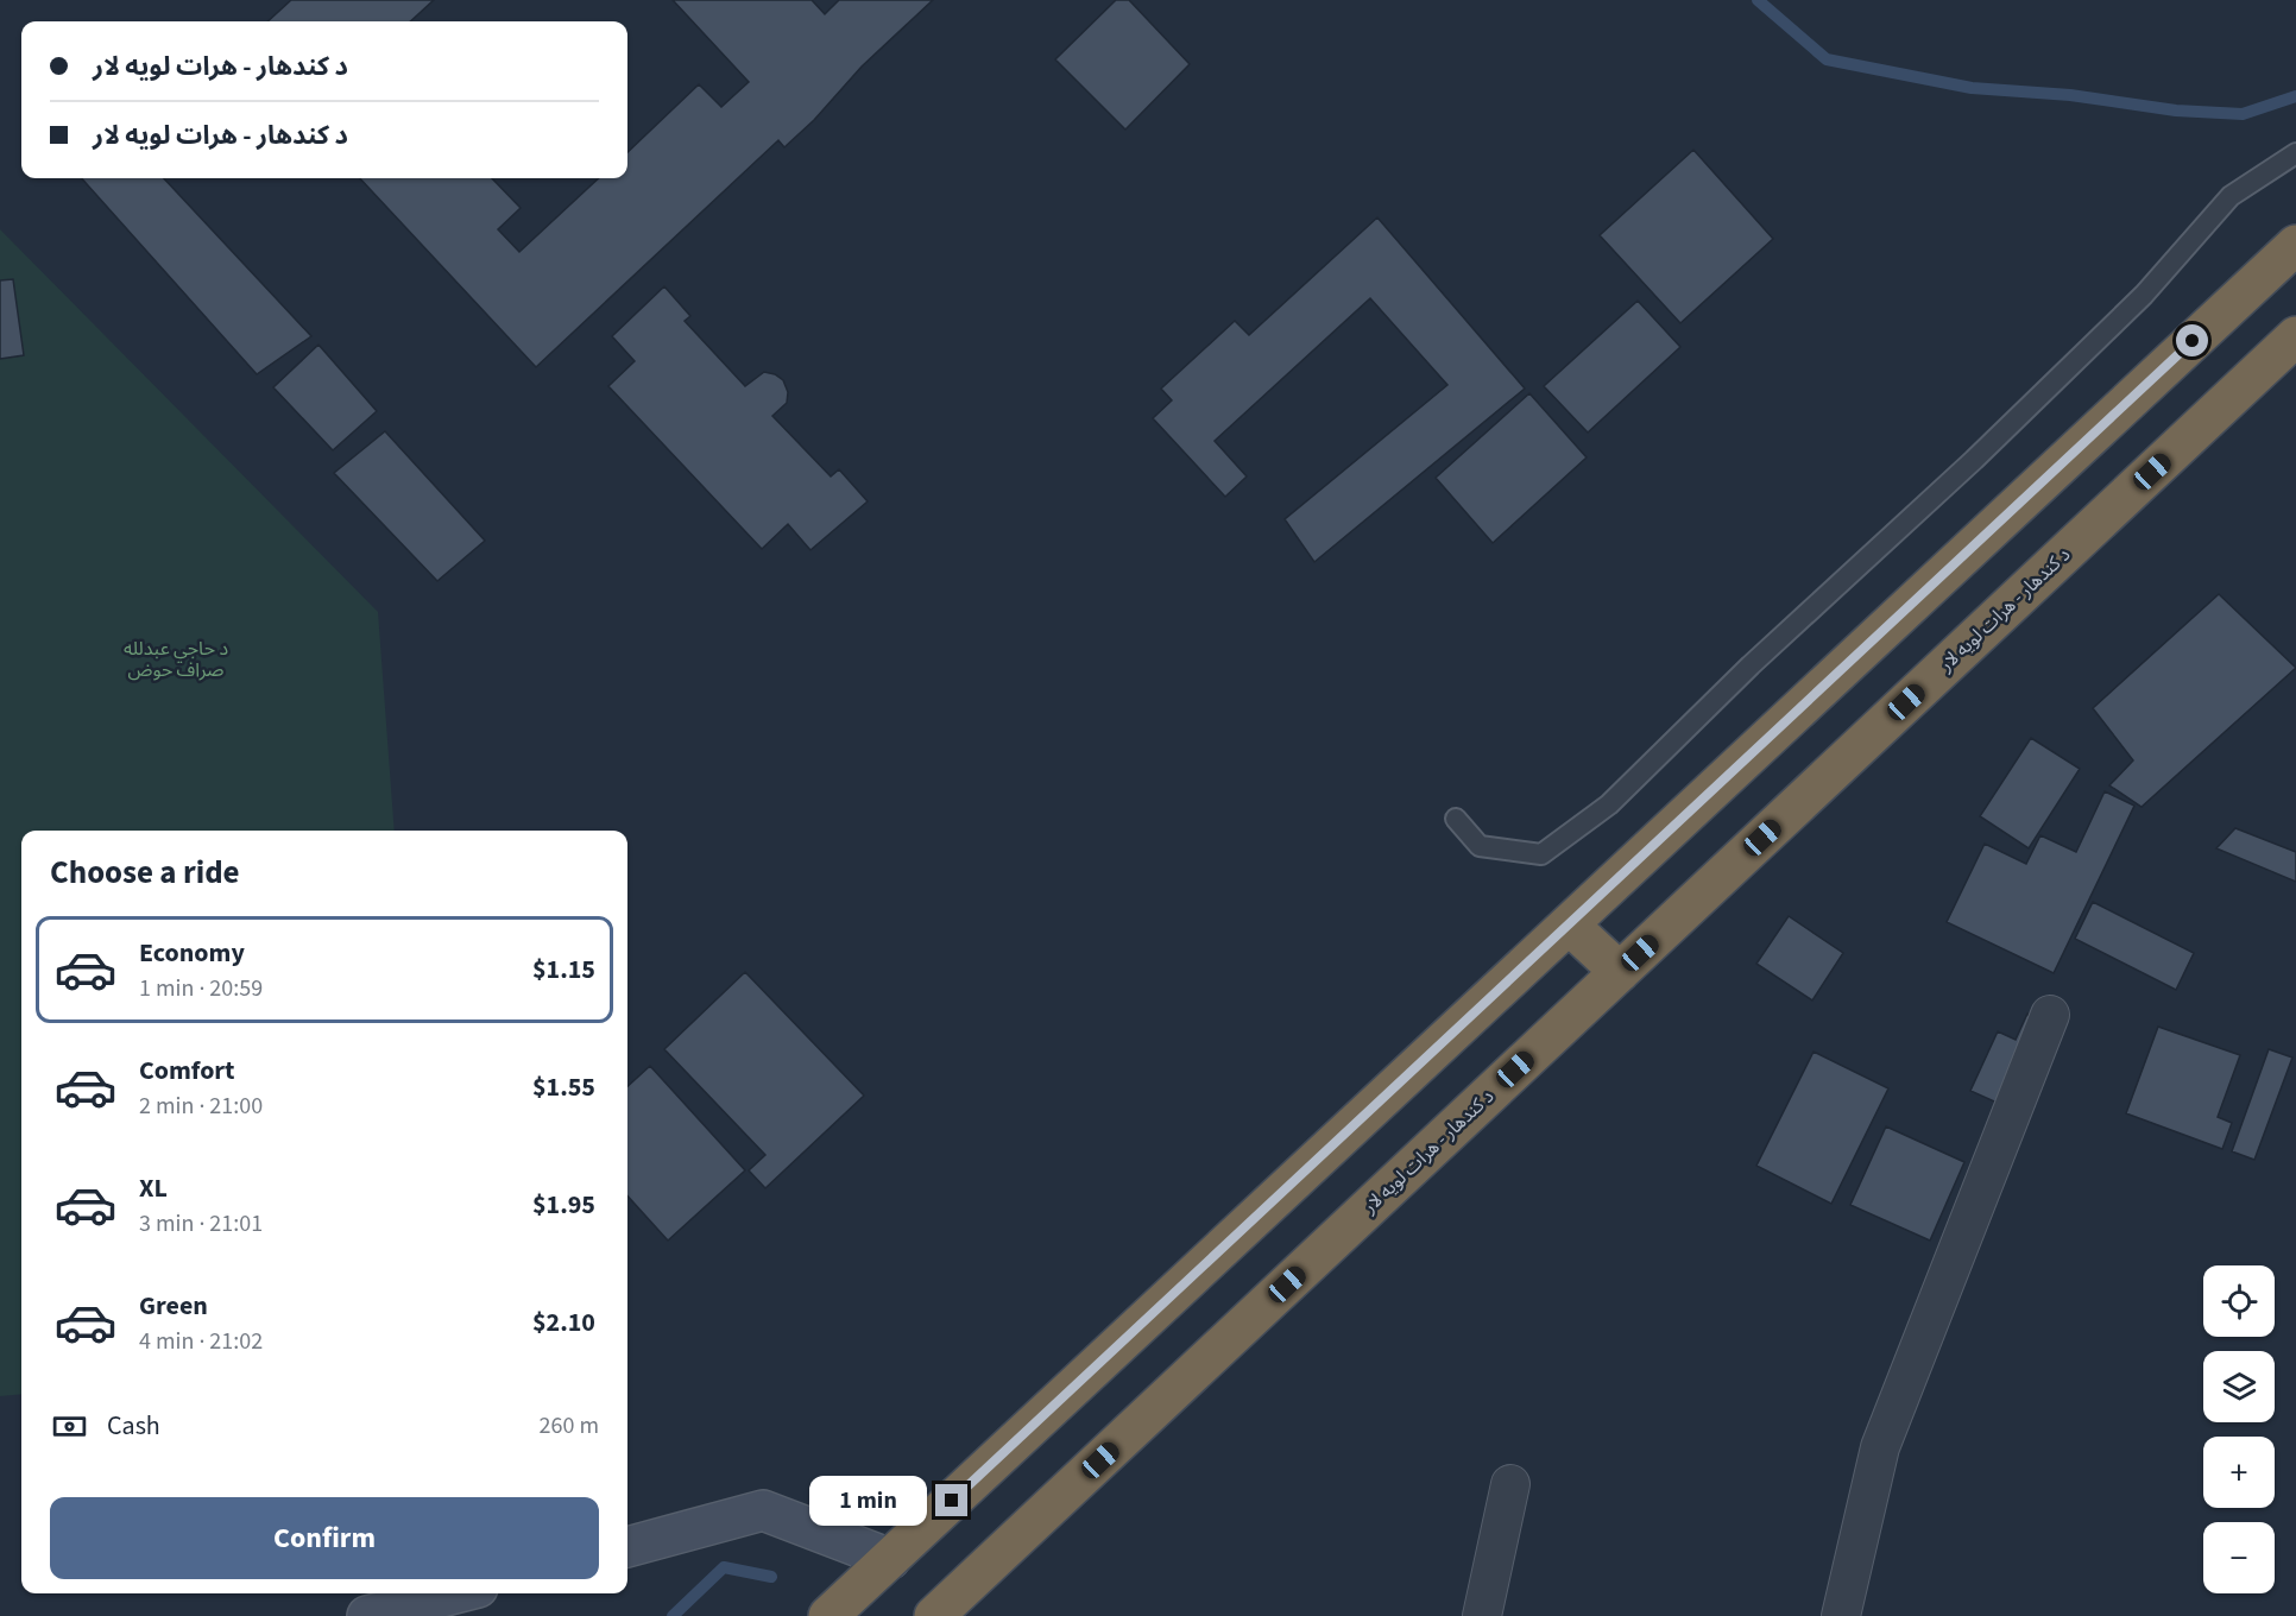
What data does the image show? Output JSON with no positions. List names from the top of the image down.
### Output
{
  "streets": {
    "highway": ["د کندهار - هرات لويه لار"]
  },
  "parks": ["د حاجي عبدلله صراف حوض"],
  "page": {
    "banner": ["د کندهار - هرات لويه لار", "د کندهار - هرات لويه لار"],
    "heading": "Choose a ride",
    "list": [
      {
        "name": "Economy",
        "note": "1 min · 20:59",
        "value": "$1.15"
      },
      {
        "name": "Comfort",
        "note": "2 min · 21:00",
        "value": "$1.55"
      },
      {
        "name": "XL",
        "note": "3 min · 21:01",
        "value": "$1.95"
      },
      {
        "name": "Green",
        "note": "4 min · 21:02",
        "value": "$2.10"
      }
    ],
    "map_buttons": ["+", "−"],
    "pay": ["Cash", "260 m"],
    "bubble": "1 min",
    "buttons": "Confirm"
  }
}
